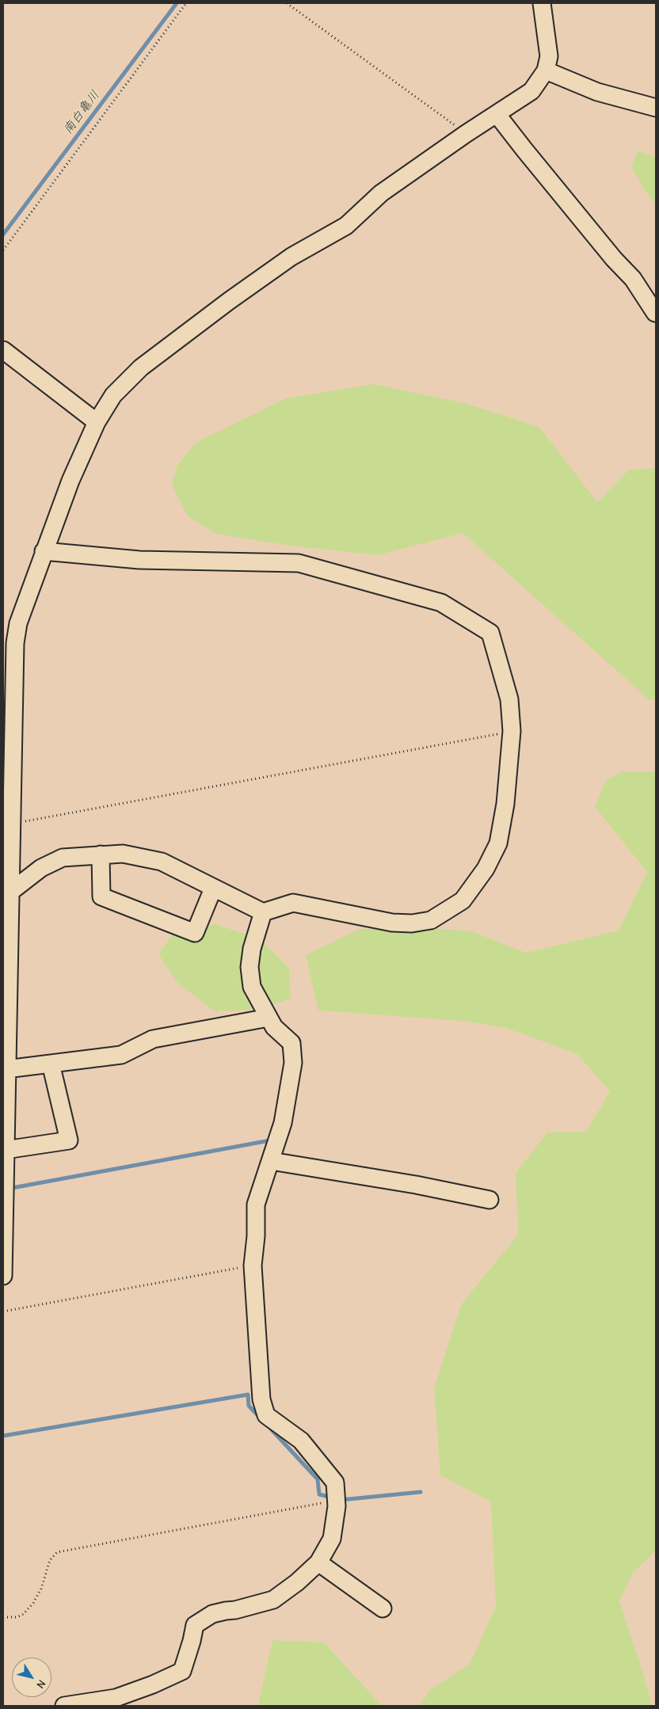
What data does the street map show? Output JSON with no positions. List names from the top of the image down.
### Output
{
  "water": ["南白亀川"],
  "north": "bottom right"
}
